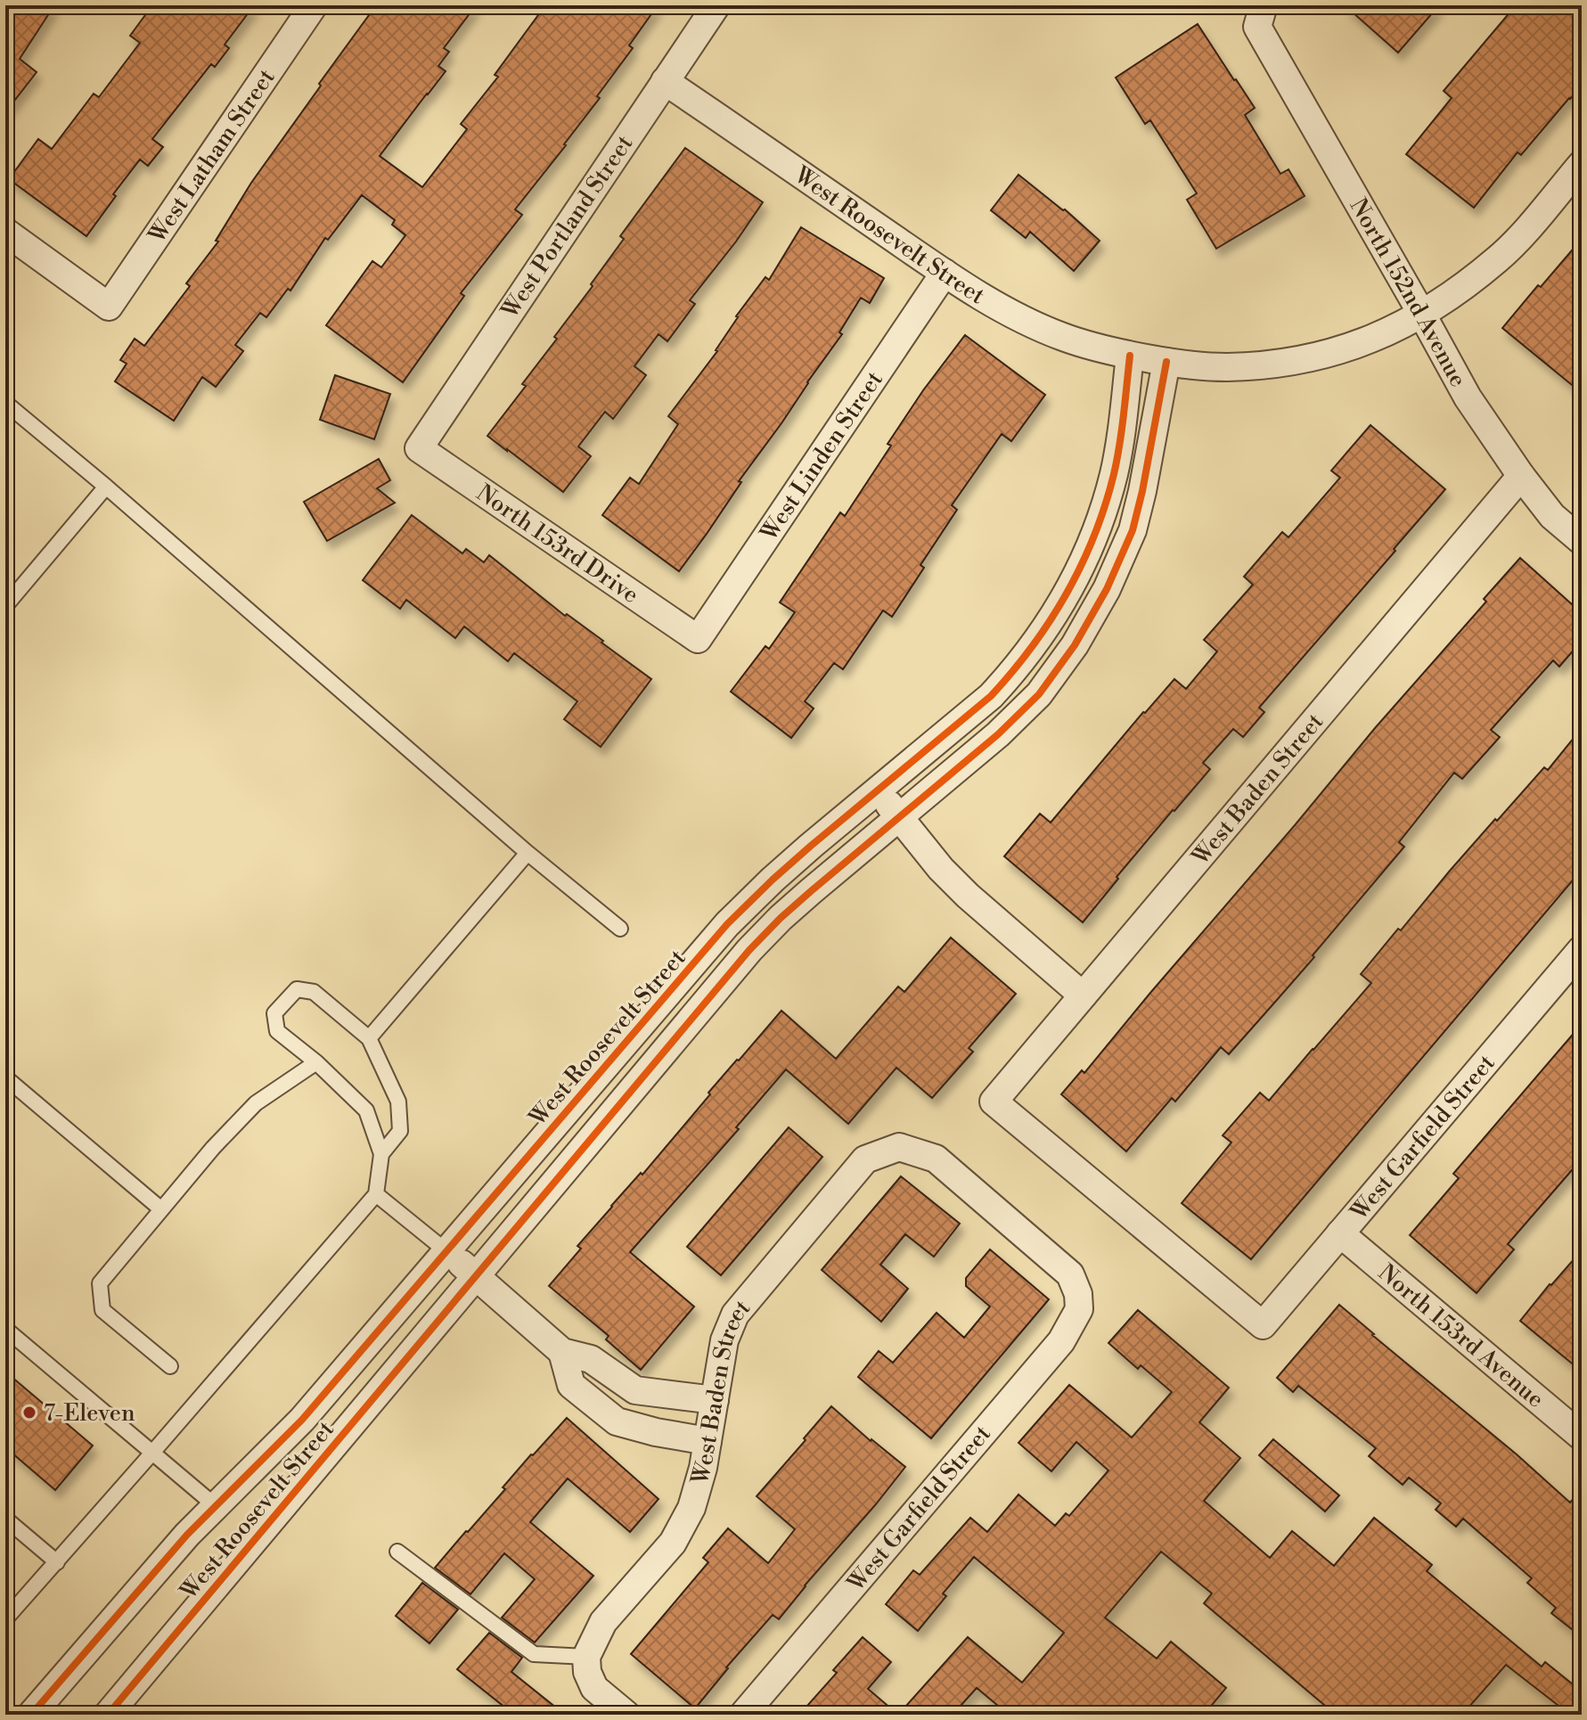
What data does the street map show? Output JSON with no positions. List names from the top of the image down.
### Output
{
  "streets": {
    "street": [
      "West Latham Street",
      "West Portland Street",
      "West Roosevelt Street",
      "North 152nd Avenue",
      "West Linden Street",
      "North 153rd Drive",
      "West Baden Street",
      "West Garfield Street",
      "North 153rd Avenue"
    ]
  },
  "crossings": [
    ["West Portland Street", "West Roosevelt Street"],
    ["West Portland Street", "North 153rd Drive"],
    ["West Roosevelt Street", "North 152nd Avenue"],
    ["West Roosevelt Street", "West Linden Street"],
    ["North 152nd Avenue", "West Baden Street"],
    ["West Linden Street", "North 153rd Drive"],
    ["West Baden Street", "West Garfield Street"],
    ["West Garfield Street", "North 153rd Avenue"]
  ],
  "places": ["7-Eleven"]
}
